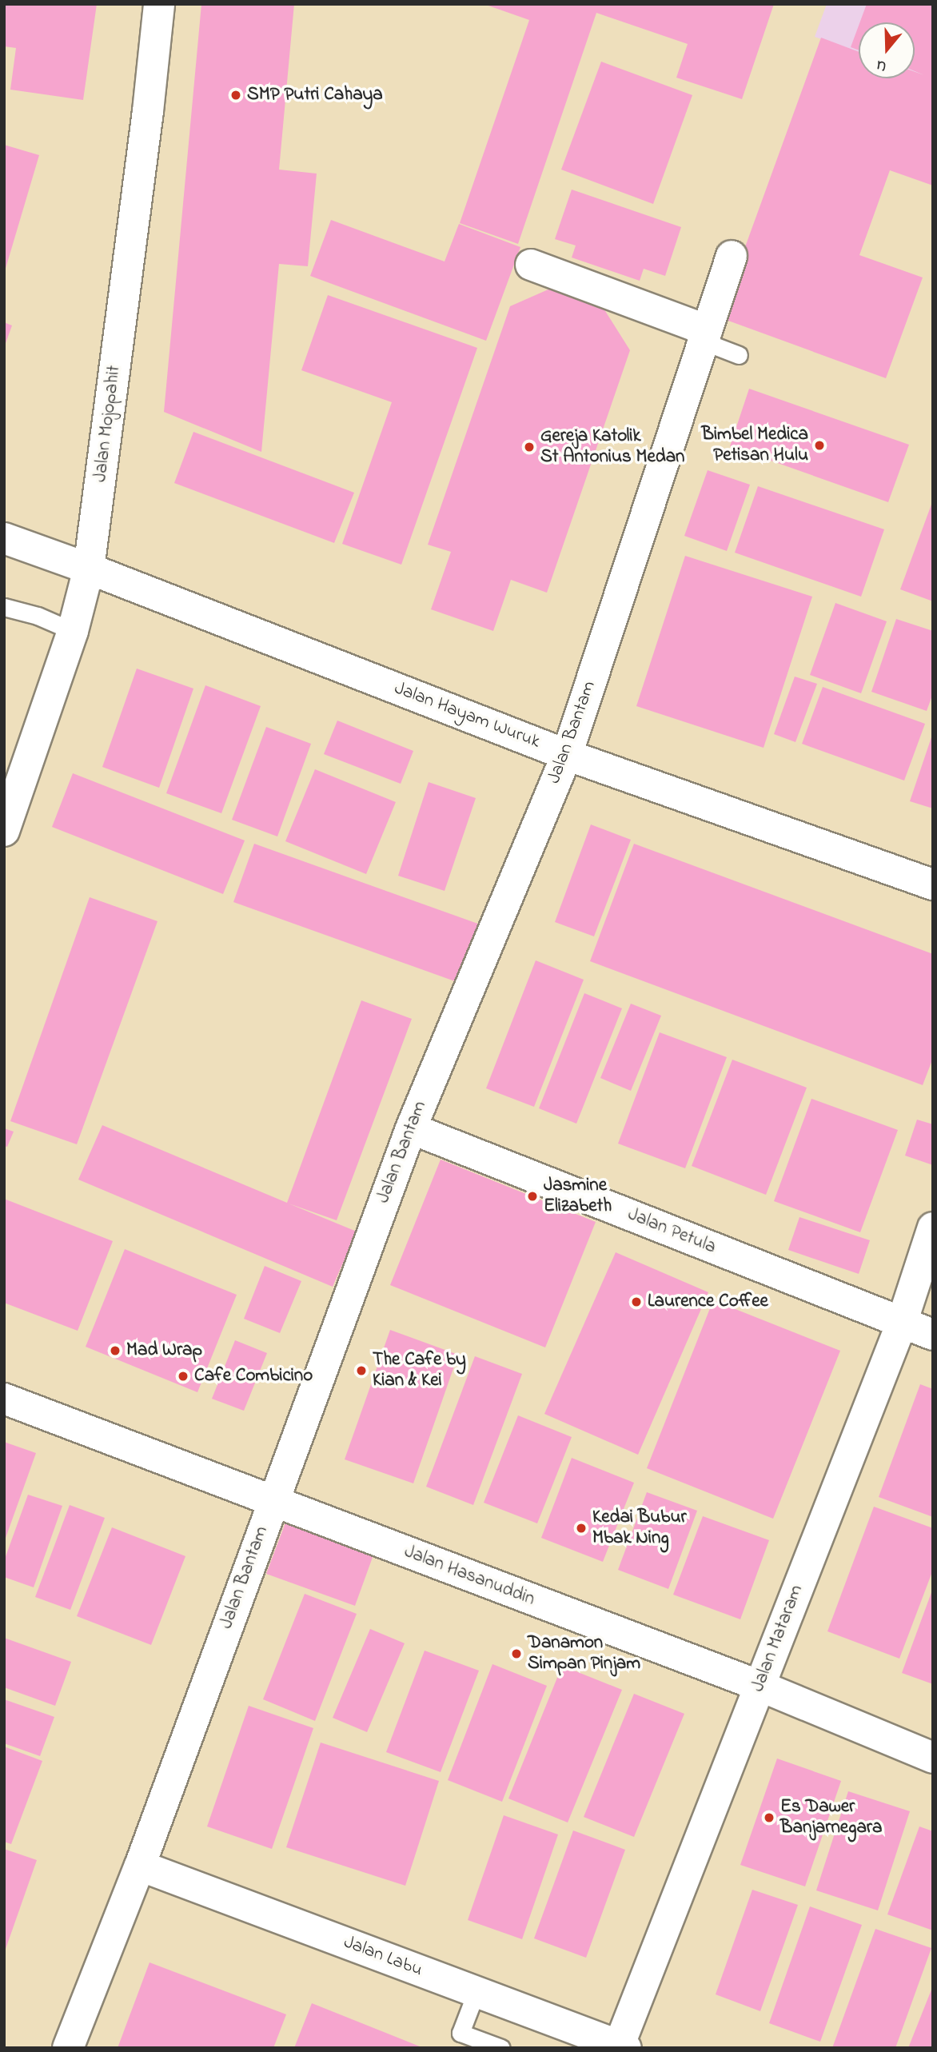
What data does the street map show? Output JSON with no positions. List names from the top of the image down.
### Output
{
  "streets": {
    "street": [
      "Jalan Mojopahit",
      "Jalan Hayam Wuruk",
      "Jalan Bantam",
      "Jalan Petula",
      "Jalan Hasanuddin",
      "Jalan Mataram",
      "Jalan Labu"
    ]
  },
  "crossings": [
    ["Jalan Mojopahit", "Jalan Hayam Wuruk"],
    ["Jalan Hayam Wuruk", "Jalan Bantam"],
    ["Jalan Bantam", "Jalan Petula"],
    ["Jalan Bantam", "Jalan Hasanuddin"],
    ["Jalan Bantam", "Jalan Labu"],
    ["Jalan Petula", "Jalan Mataram"],
    ["Jalan Hasanuddin", "Jalan Mataram"],
    ["Jalan Mataram", "Jalan Labu"]
  ],
  "places": [
    "SMP Putri Cahaya",
    "Bimbel Medica Petisan Hulu",
    "Gereja Katolik St Antonius Medan",
    "Jasmine Elizabeth",
    "Laurence Coffee",
    "Mad Wrap",
    "The Cafe by Kian & Kei",
    "Cafe Combicino",
    "Kedai Bubur Mbak Ning",
    "Danamon Simpan Pinjam",
    "Es Dawer Banjarnegara"
  ],
  "north": "bottom"
}
